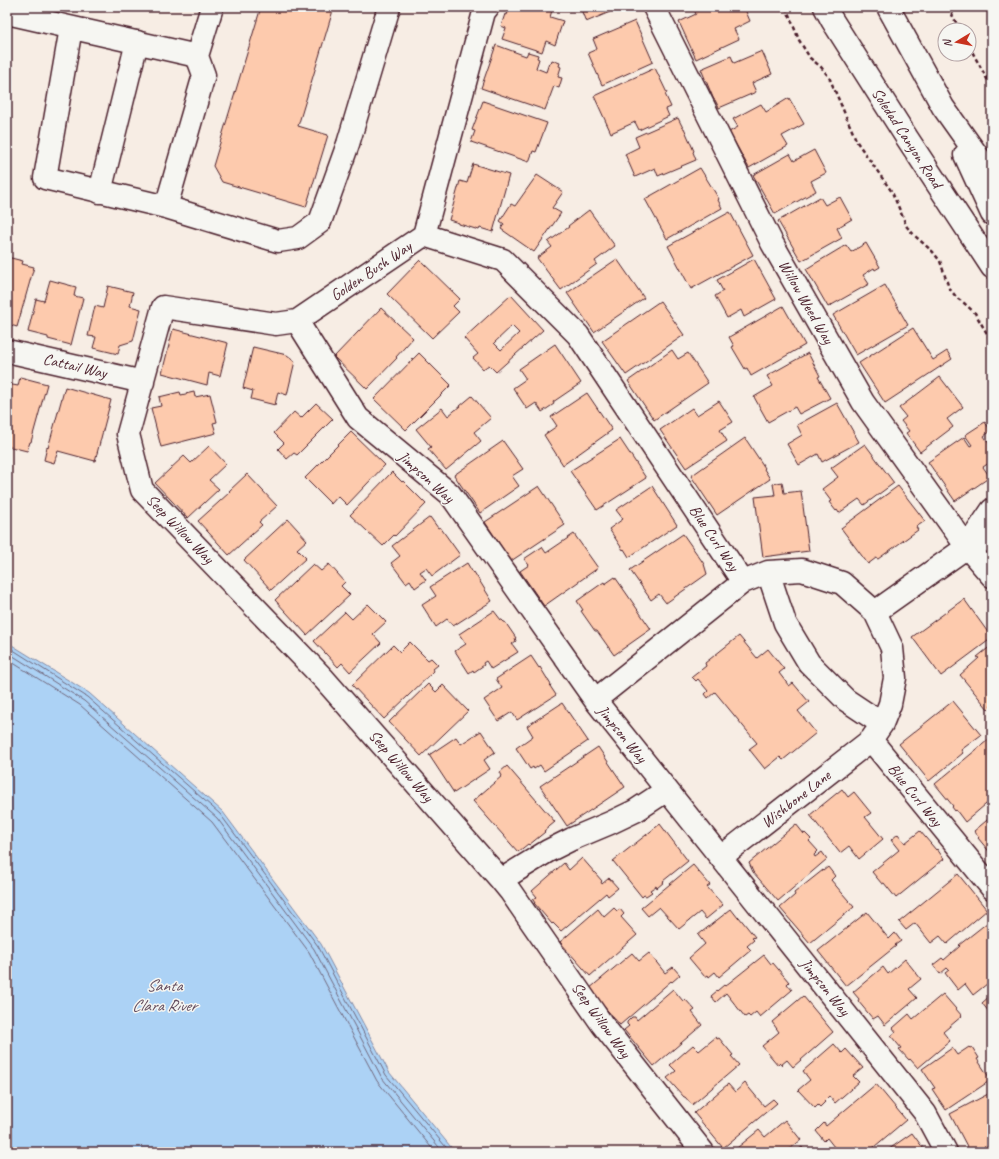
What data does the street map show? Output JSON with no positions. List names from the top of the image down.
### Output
{
  "streets": {
    "street": [
      "Soledad Canyon Road",
      "Golden Bush Way",
      "Willow Weed Way",
      "Cattail Way",
      "Jimpson Way",
      "Seep Willow Way",
      "Blue Curl Way",
      "Wishbone Lane"
    ]
  },
  "crossings": [
    ["Golden Bush Way", "Cattail Way"],
    ["Golden Bush Way", "Jimpson Way"],
    ["Golden Bush Way", "Seep Willow Way"],
    ["Golden Bush Way", "Blue Curl Way"],
    ["Cattail Way", "Seep Willow Way"],
    ["Jimpson Way", "Wishbone Lane"],
    ["Blue Curl Way", "Wishbone Lane"]
  ],
  "water": ["Santa Clara River"],
  "north": "left"
}
